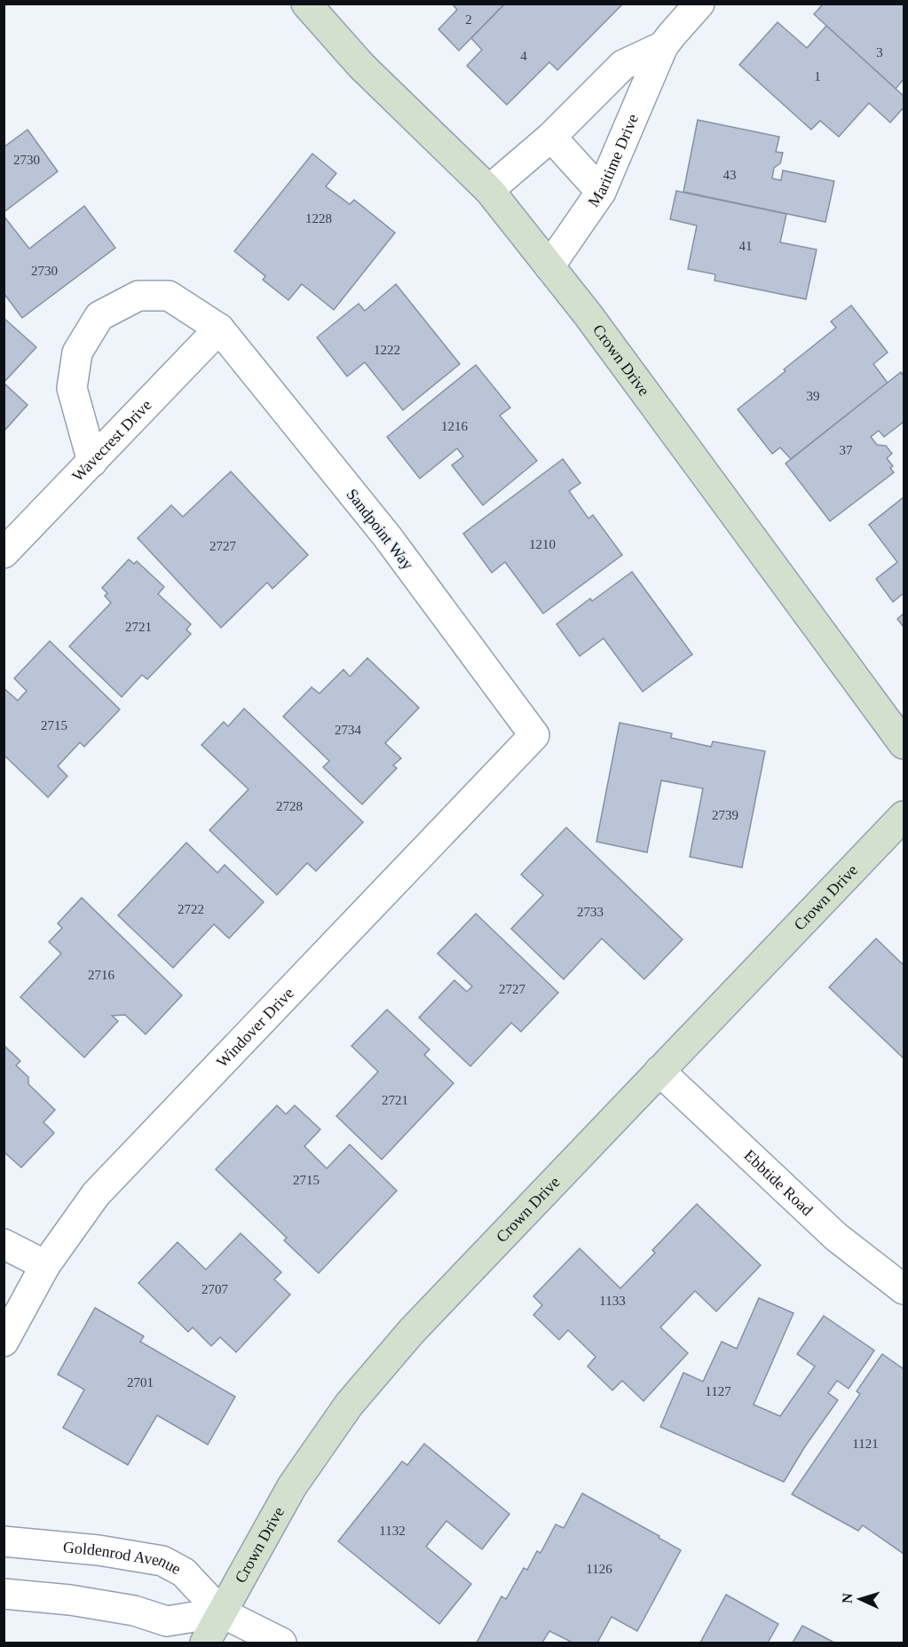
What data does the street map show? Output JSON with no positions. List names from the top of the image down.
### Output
{
  "streets": {
    "street": [
      "Maritime Drive",
      "Crown Drive",
      "Wavecrest Drive",
      "Sandpoint Way",
      "Windover Drive",
      "Ebbtide Road",
      "Goldenrod Avenue"
    ]
  },
  "crossings": [
    ["Maritime Drive", "Crown Drive"],
    ["Crown Drive", "Ebbtide Road"],
    ["Crown Drive", "Goldenrod Avenue"],
    ["Wavecrest Drive", "Sandpoint Way"],
    ["Sandpoint Way", "Windover Drive"]
  ],
  "house_numbers": [
    "2",
    "3",
    "4",
    "1",
    "2730",
    "43",
    "1228",
    "41",
    "2730",
    "1222",
    "39",
    "1216",
    "37",
    "1210",
    "2727",
    "2721",
    "2715",
    "2734",
    "2728",
    "2739",
    "2722",
    "2733",
    "2716",
    "2727",
    "2721",
    "2715",
    "2707",
    "1133",
    "2701",
    "1127",
    "1121",
    "1132",
    "1126"
  ],
  "north": "left"
}
